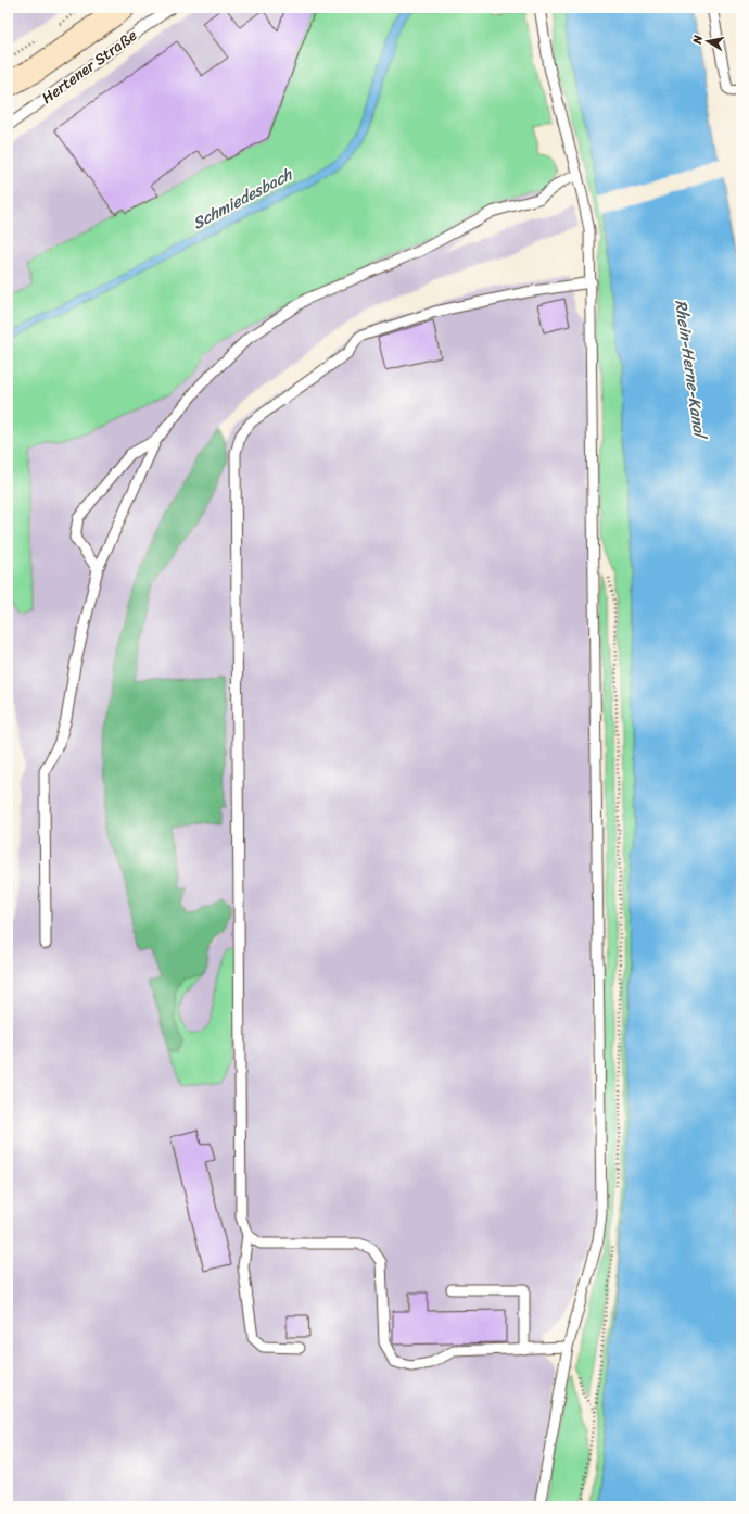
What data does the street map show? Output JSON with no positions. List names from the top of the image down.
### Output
{
  "streets": {
    "main road": ["Hertener Straße"]
  },
  "water": ["Schmiedesbach", "Rhein-Herne-Kanal"],
  "north": "left"
}
